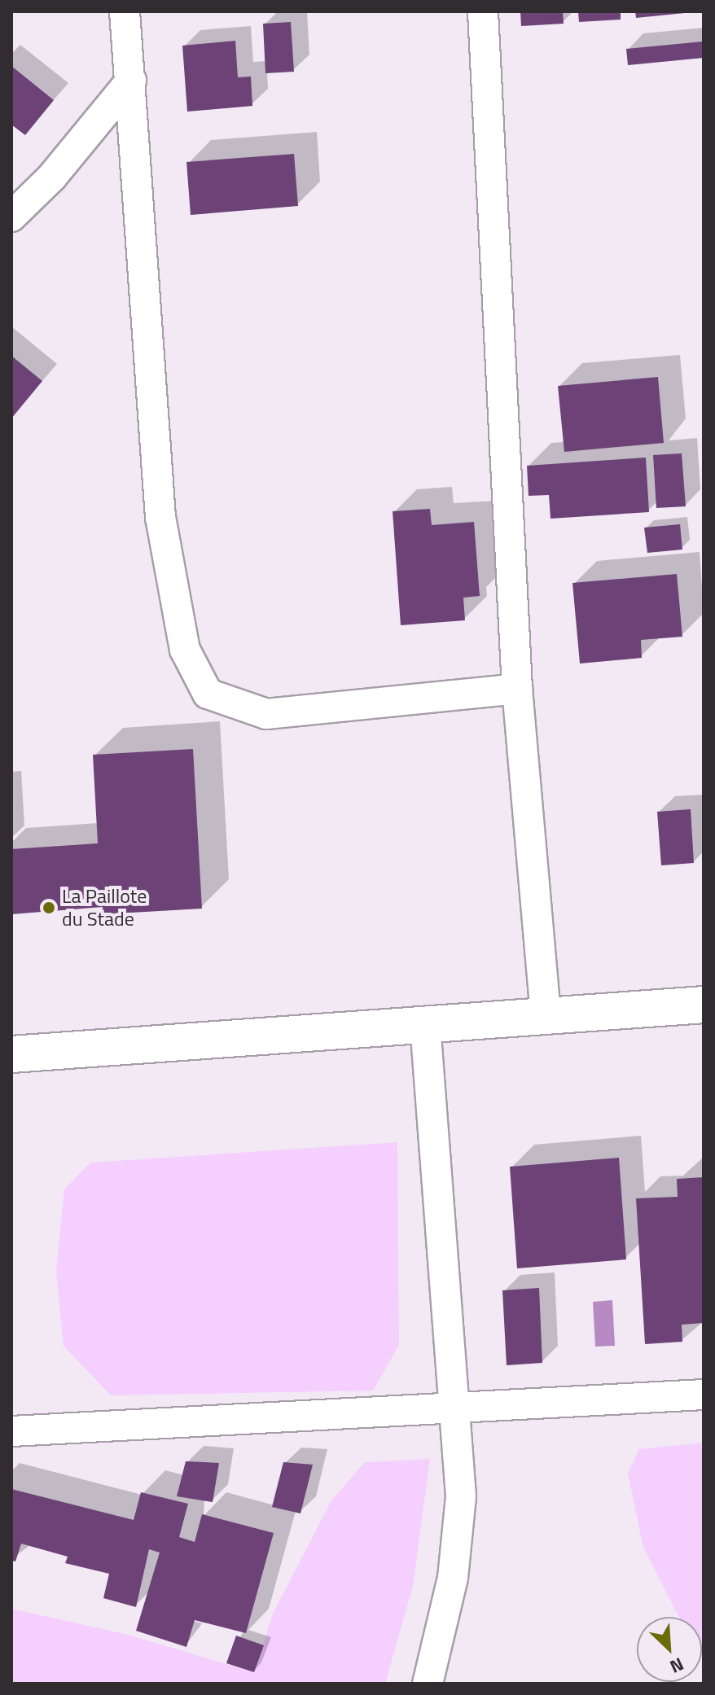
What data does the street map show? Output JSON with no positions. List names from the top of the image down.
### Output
{
  "places": ["La Paillote du Stade"],
  "north": "bottom right"
}
